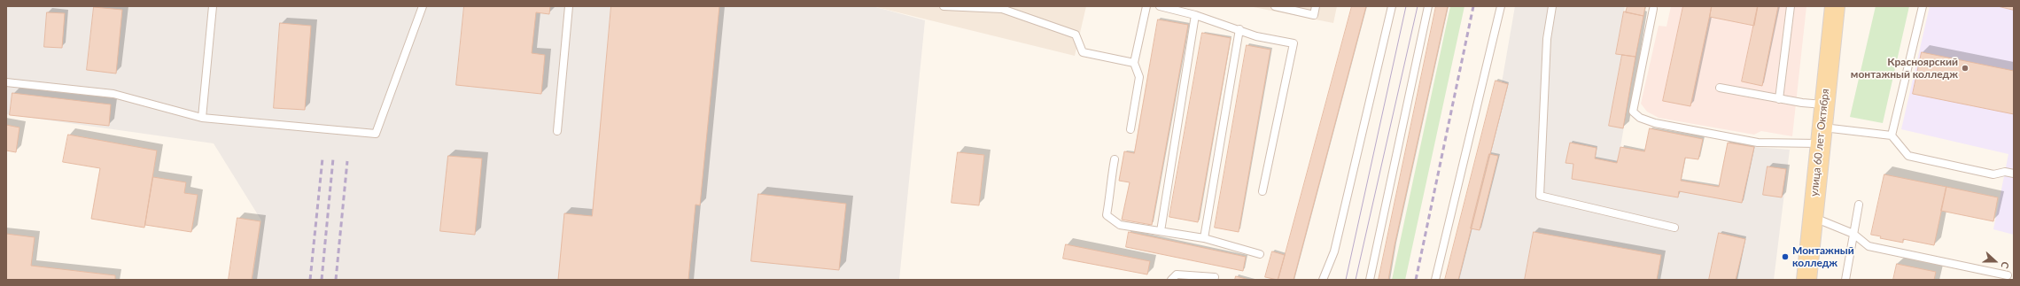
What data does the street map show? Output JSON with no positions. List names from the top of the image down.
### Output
{
  "streets": {
    "main road": ["улица 60 лет Октября"]
  },
  "places": ["Красноярский монтажный колледж", "Монтажный колледж"],
  "north": "right"
}
